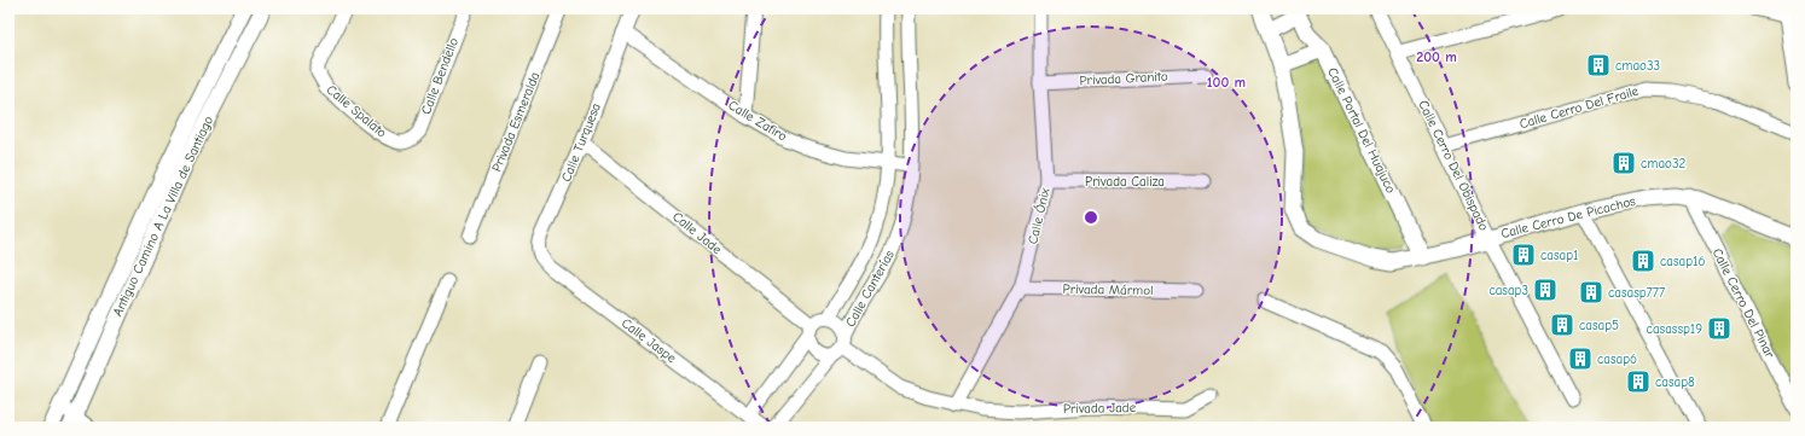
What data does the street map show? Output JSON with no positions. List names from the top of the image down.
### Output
{
  "streets": {
    "street": [
      "Calle Bendello",
      "Privada Granito",
      "Calle Cerro Del Fraile",
      "Calle Spalato",
      "Calle Zafiro",
      "Privada Esmeralda",
      "Calle Portal Del Huajuco",
      "Calle Turquesa",
      "Calle Cerro Del Obispado",
      "Privada Caliza",
      "Antiguo Camino A La Villa de Santiago",
      "Calle Ónix",
      "Calle Cerro De Picachos",
      "Calle Jade",
      "Calle Canterías",
      "Privada Mármol",
      "Calle Cerro Del Pinar",
      "Calle Jaspe",
      "Privada Jade"
    ]
  },
  "crossings": [
    ["Calle Bendello", "Calle Spalato"],
    ["Privada Granito", "Calle Ónix"],
    ["Calle Cerro Del Fraile", "Calle Cerro Del Obispado"],
    ["Calle Zafiro", "Calle Turquesa"],
    ["Calle Zafiro", "Calle Canterías"],
    ["Calle Portal Del Huajuco", "Calle Cerro De Picachos"],
    ["Calle Turquesa", "Calle Jade"],
    ["Calle Turquesa", "Calle Jaspe"],
    ["Calle Cerro Del Obispado", "Calle Cerro De Picachos"],
    ["Privada Caliza", "Calle Ónix"],
    ["Calle Ónix", "Privada Mármol"],
    ["Calle Ónix", "Privada Jade"],
    ["Calle Cerro De Picachos", "Calle Cerro Del Pinar"],
    ["Calle Jade", "Calle Canterías"],
    ["Calle Canterías", "Calle Jaspe"]
  ],
  "places": {
    "building": [
      "cmao33",
      "cmao32",
      "casap1",
      "casap16",
      "casap3",
      "casasp777",
      "casap5",
      "casassp19",
      "casap6",
      "casap8"
    ]
  },
  "rings": ["200 m", "100 m"]
}
